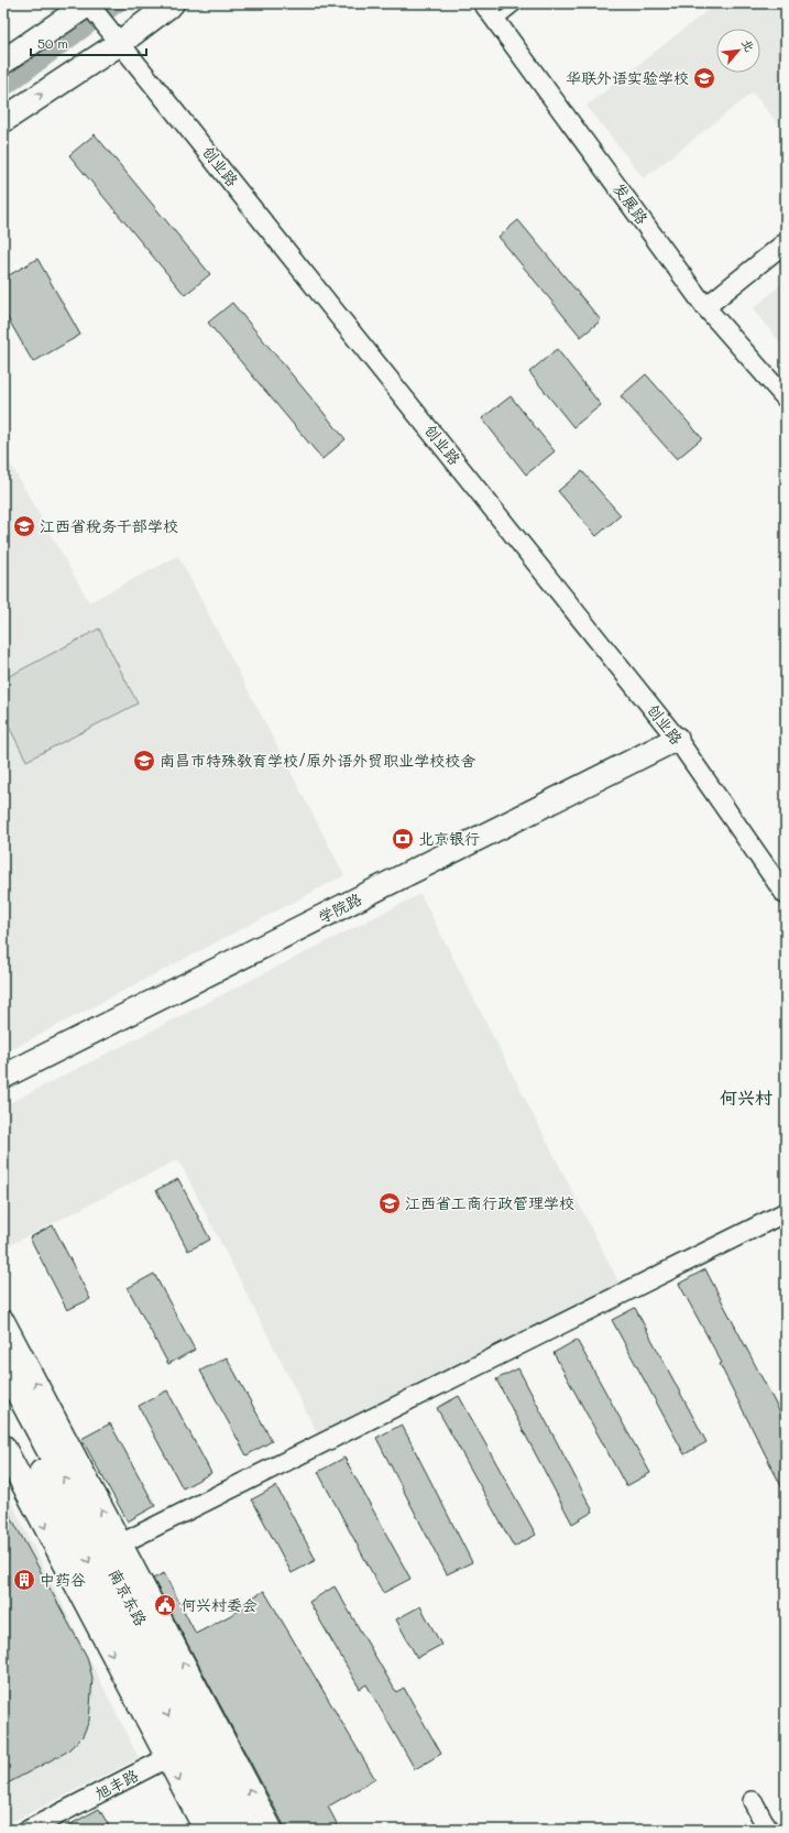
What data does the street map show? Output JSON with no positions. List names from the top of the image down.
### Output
{
  "streets": {
    "main road": ["南京东路"],
    "street": [
      "创业路",
      "发展路",
      "学院路",
      "旭丰路"
    ]
  },
  "crossings": [
    ["创业路", "学院路"],
    ["南京东路", "旭丰路"]
  ],
  "districts": ["何兴村"],
  "places": {
    "school or university": [
      "华联外语实验学校",
      "江西省税务干部学校",
      "南昌市特殊教育学校/原外语外贸职业学校校舍",
      "江西省工商行政管理学校"
    ],
    "bank": ["北京银行"],
    "building": ["中药谷"],
    "public building": ["何兴村委会"]
  },
  "scale_bar": "50 m",
  "north": "top right"
}
